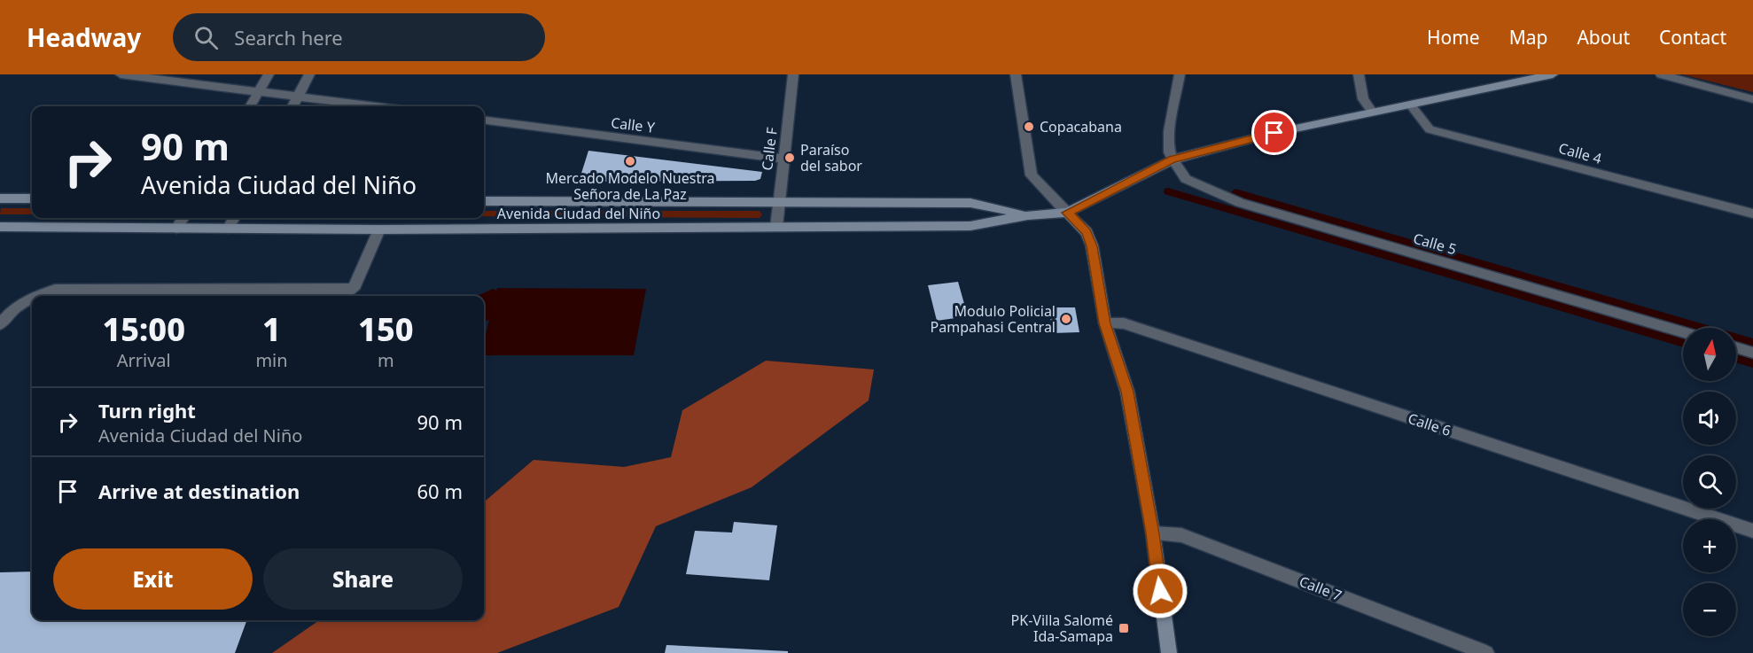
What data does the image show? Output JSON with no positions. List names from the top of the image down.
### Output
{
  "streets": {
    "main road": ["Avenida Ciudad del Niño"],
    "street": [
      "Calle Y",
      "Calle F",
      "Calle 4",
      "Calle 5",
      "Calle 6",
      "Calle 7"
    ]
  },
  "crossings": [
    ["Calle Y", "Calle F"],
    ["Calle F", "Avenida Ciudad del Niño"],
    ["Calle 4", "Avenida Ciudad del Niño"],
    ["Avenida Ciudad del Niño", "Calle 5"]
  ],
  "places": {
    "other": [
      "Copacabana",
      "Paraíso del sabor",
      "Mercado Modelo Nuestra Señora de La Paz",
      "Modulo Policial Pampahasi Central"
    ],
    "transit": ["PK-Villa Salomé Ida-Samapa"]
  },
  "north": "top",
  "page": {
    "header": "Headway",
    "search": "Search here",
    "nav": [
      "Home",
      "Map",
      "About",
      "Contact"
    ],
    "turn": ["90 m", "Avenida Ciudad del Niño"],
    "eta": [
      "15:00",
      "Arrival",
      "1",
      "min",
      "150",
      "m"
    ],
    "map_buttons": ["+", "−"],
    "list": [
      {
        "name": "Turn right",
        "note": "Avenida Ciudad del Niño",
        "value": "90 m"
      },
      {
        "name": "Arrive at destination",
        "value": "60 m"
      }
    ],
    "buttons": ["Exit", "Share"]
  }
}
